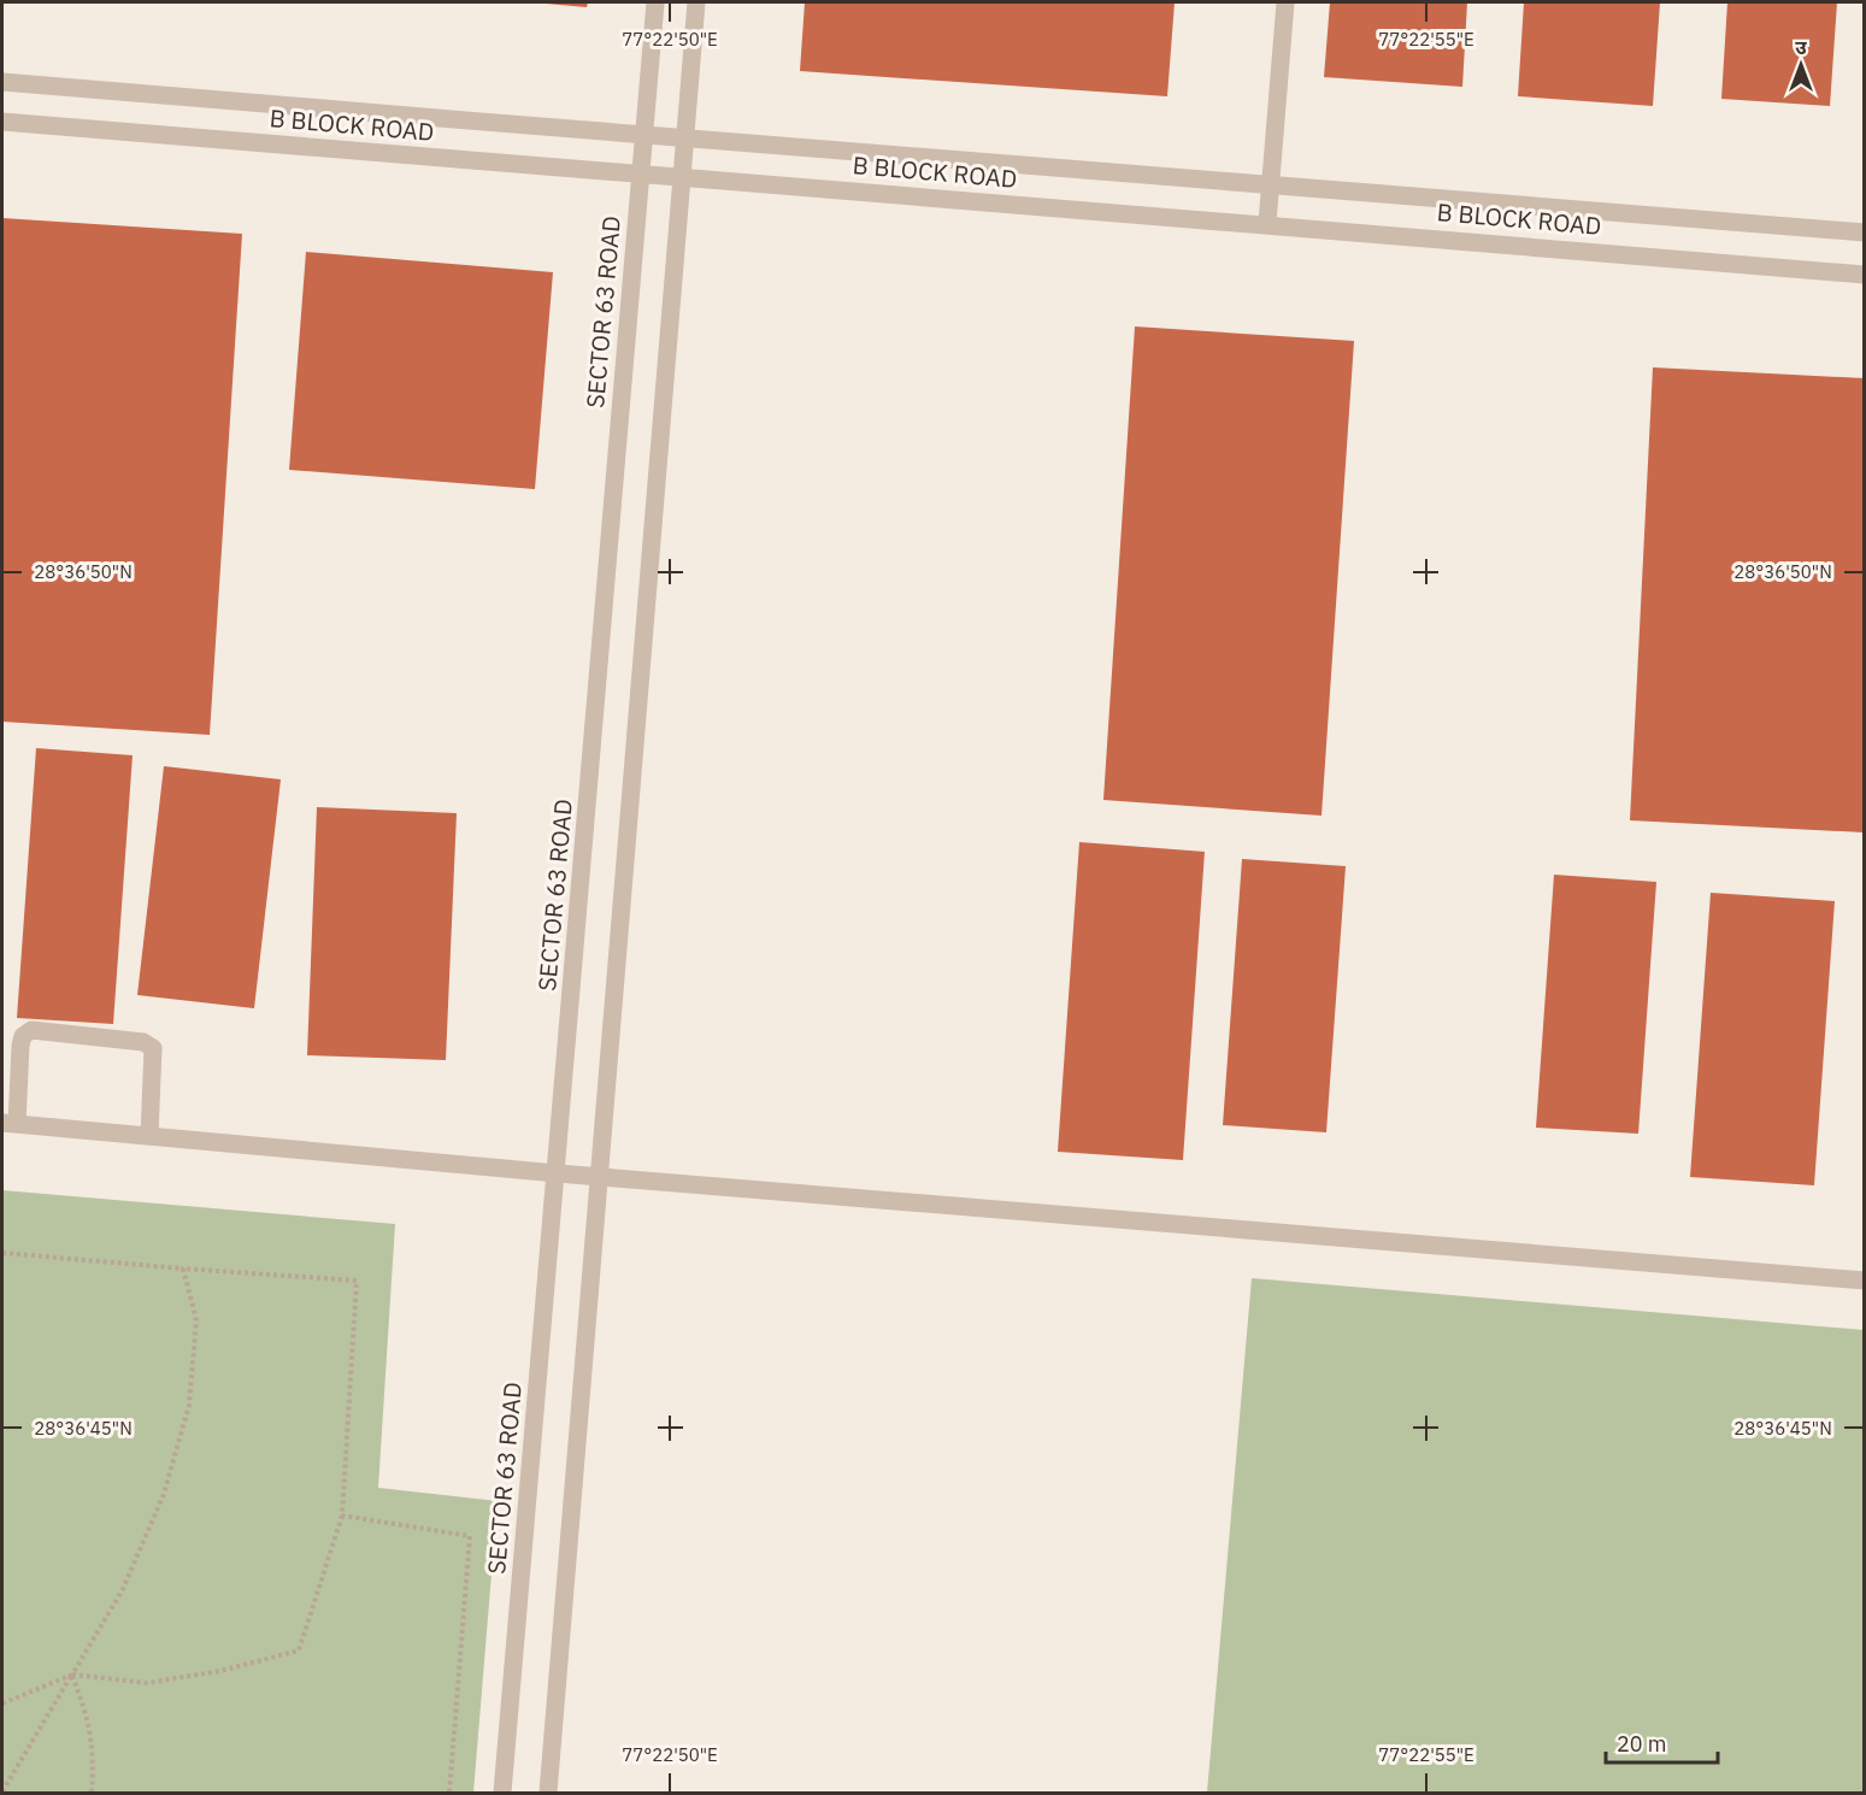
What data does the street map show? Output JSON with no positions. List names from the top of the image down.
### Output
{
  "streets": {
    "street": ["B BLOCK ROAD", "SECTOR 63 ROAD"]
  },
  "crossings": [
    ["B BLOCK ROAD", "SECTOR 63 ROAD"]
  ],
  "scale_bar": "20 m",
  "north": "top",
  "coordinates": [
    "77°22'50\"E",
    "77°22'55\"E",
    "28°36'50\"N",
    "28°36'45\"N"
  ]
}
